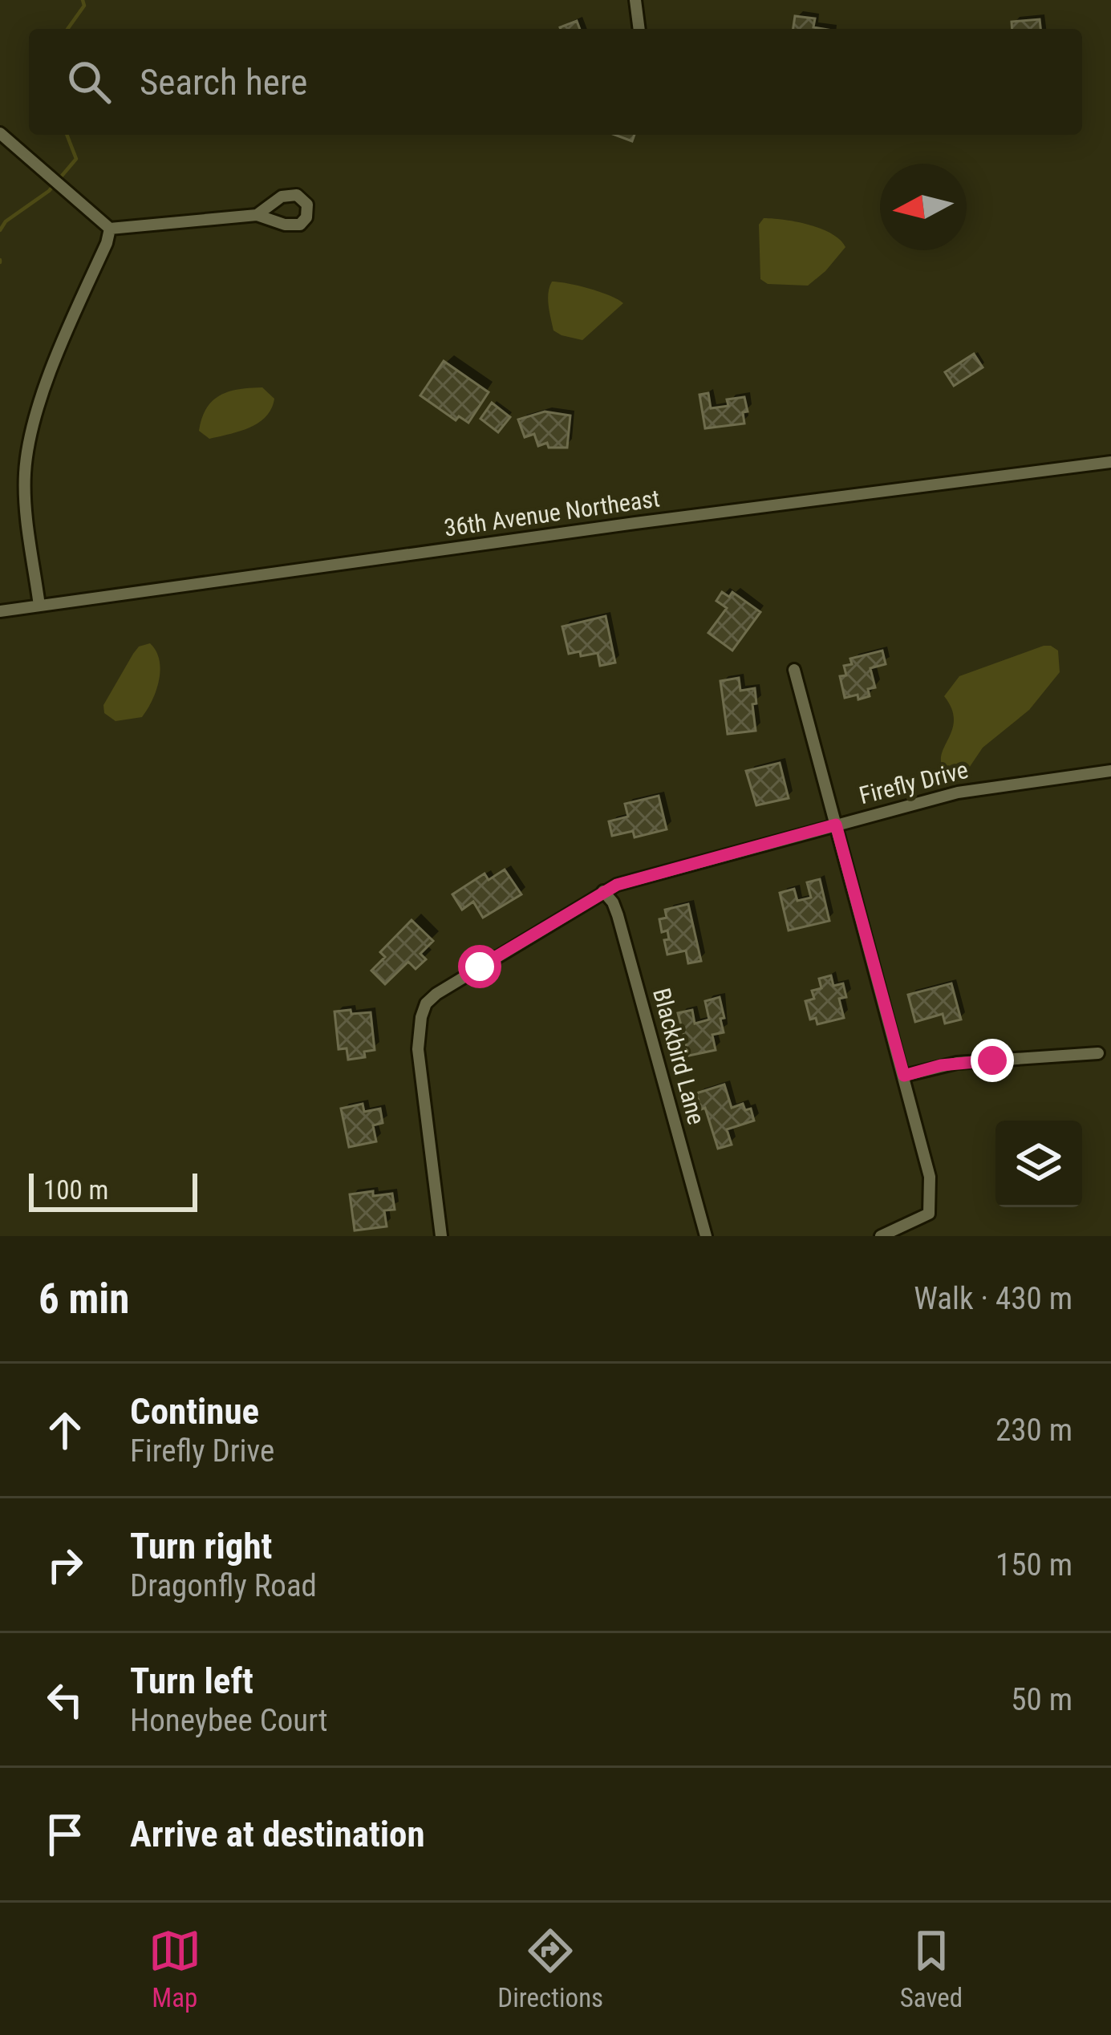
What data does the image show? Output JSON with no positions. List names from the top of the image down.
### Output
{
  "streets": {
    "street": ["36th Avenue Northeast", "Firefly Drive", "Blackbird Lane"]
  },
  "crossings": [
    ["Firefly Drive", "Blackbird Lane"]
  ],
  "scale_bar": "100 m",
  "north": "left",
  "page": {
    "search": "Search here",
    "scale": "100 m",
    "heading": ["6 min", "Walk · 430 m"],
    "list": [
      ["Continue", "Firefly Drive", "230 m"],
      ["Turn right", "Dragonfly Road", "150 m"],
      ["Turn left", "Honeybee Court", "50 m"],
      "Arrive at destination"
    ],
    "nav": ["Map", "Directions", "Saved"]
  }
}
